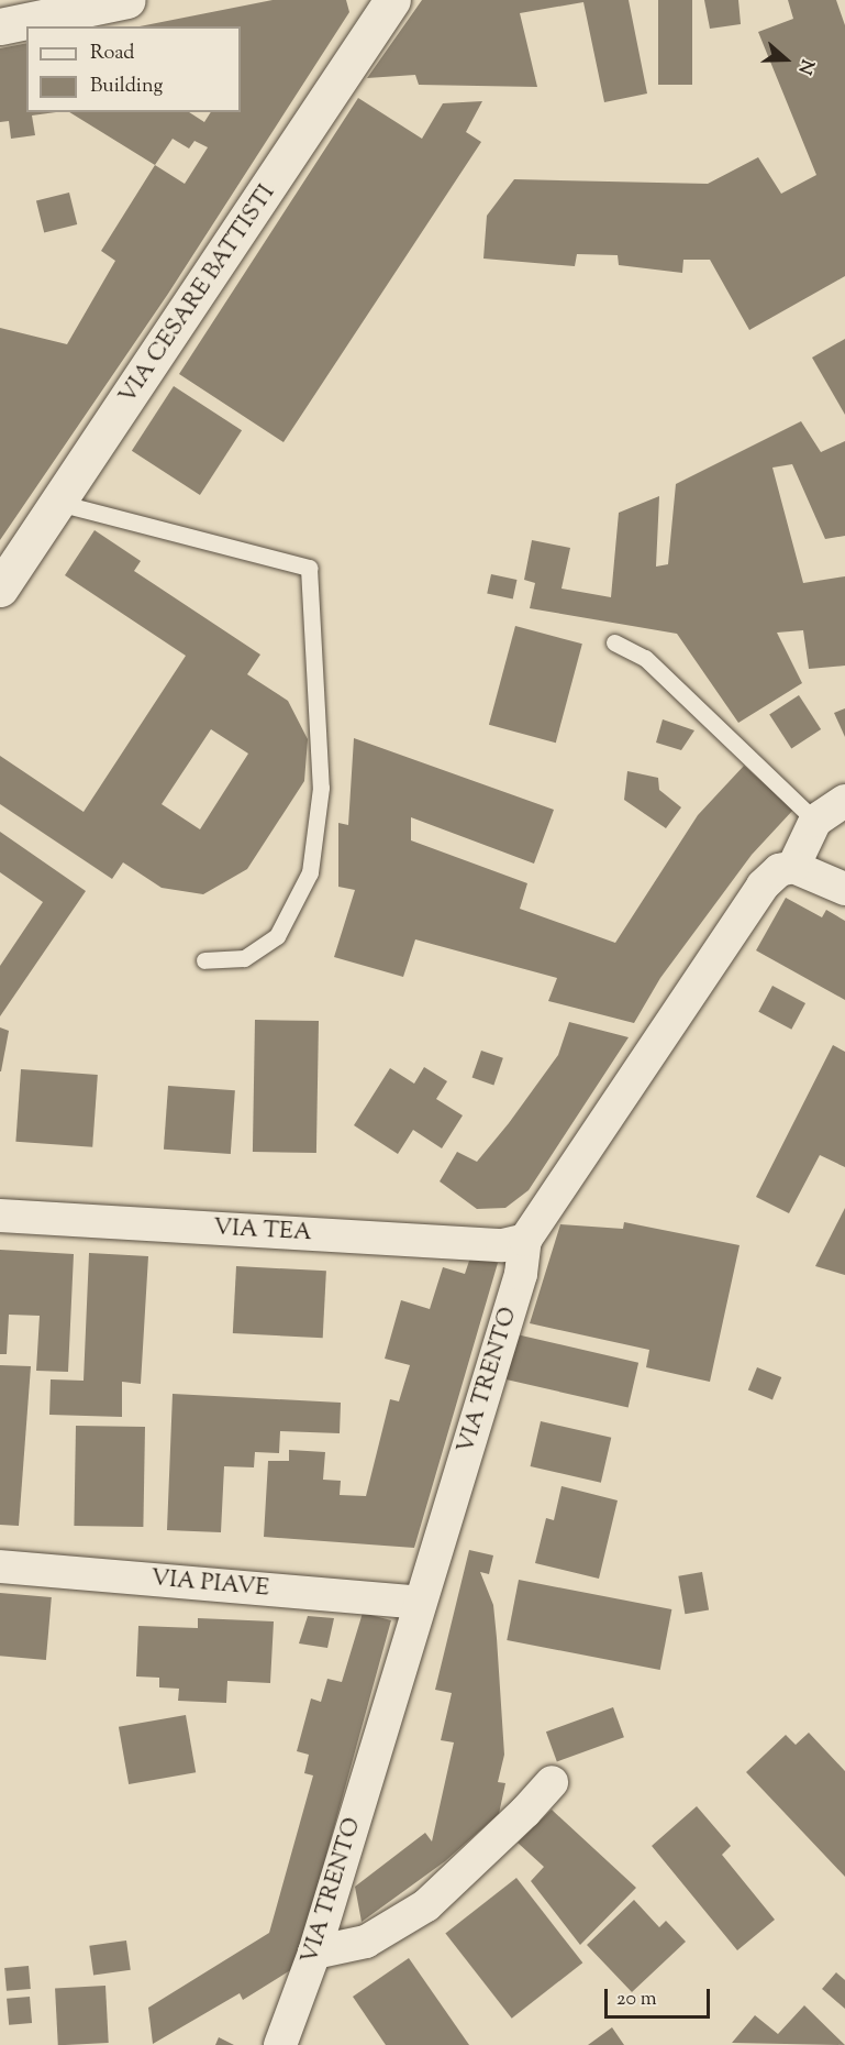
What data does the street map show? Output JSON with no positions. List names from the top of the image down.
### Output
{
  "streets": {
    "street": [
      "VIA CESARE BATTISTI",
      "VIA TEA",
      "VIA TRENTO",
      "VIA PIAVE"
    ]
  },
  "crossings": [
    ["VIA TEA", "VIA TRENTO"],
    ["VIA TRENTO", "VIA PIAVE"]
  ],
  "legend": ["Road", "Building"],
  "scale_bar": "20 m",
  "north": "right"
}
